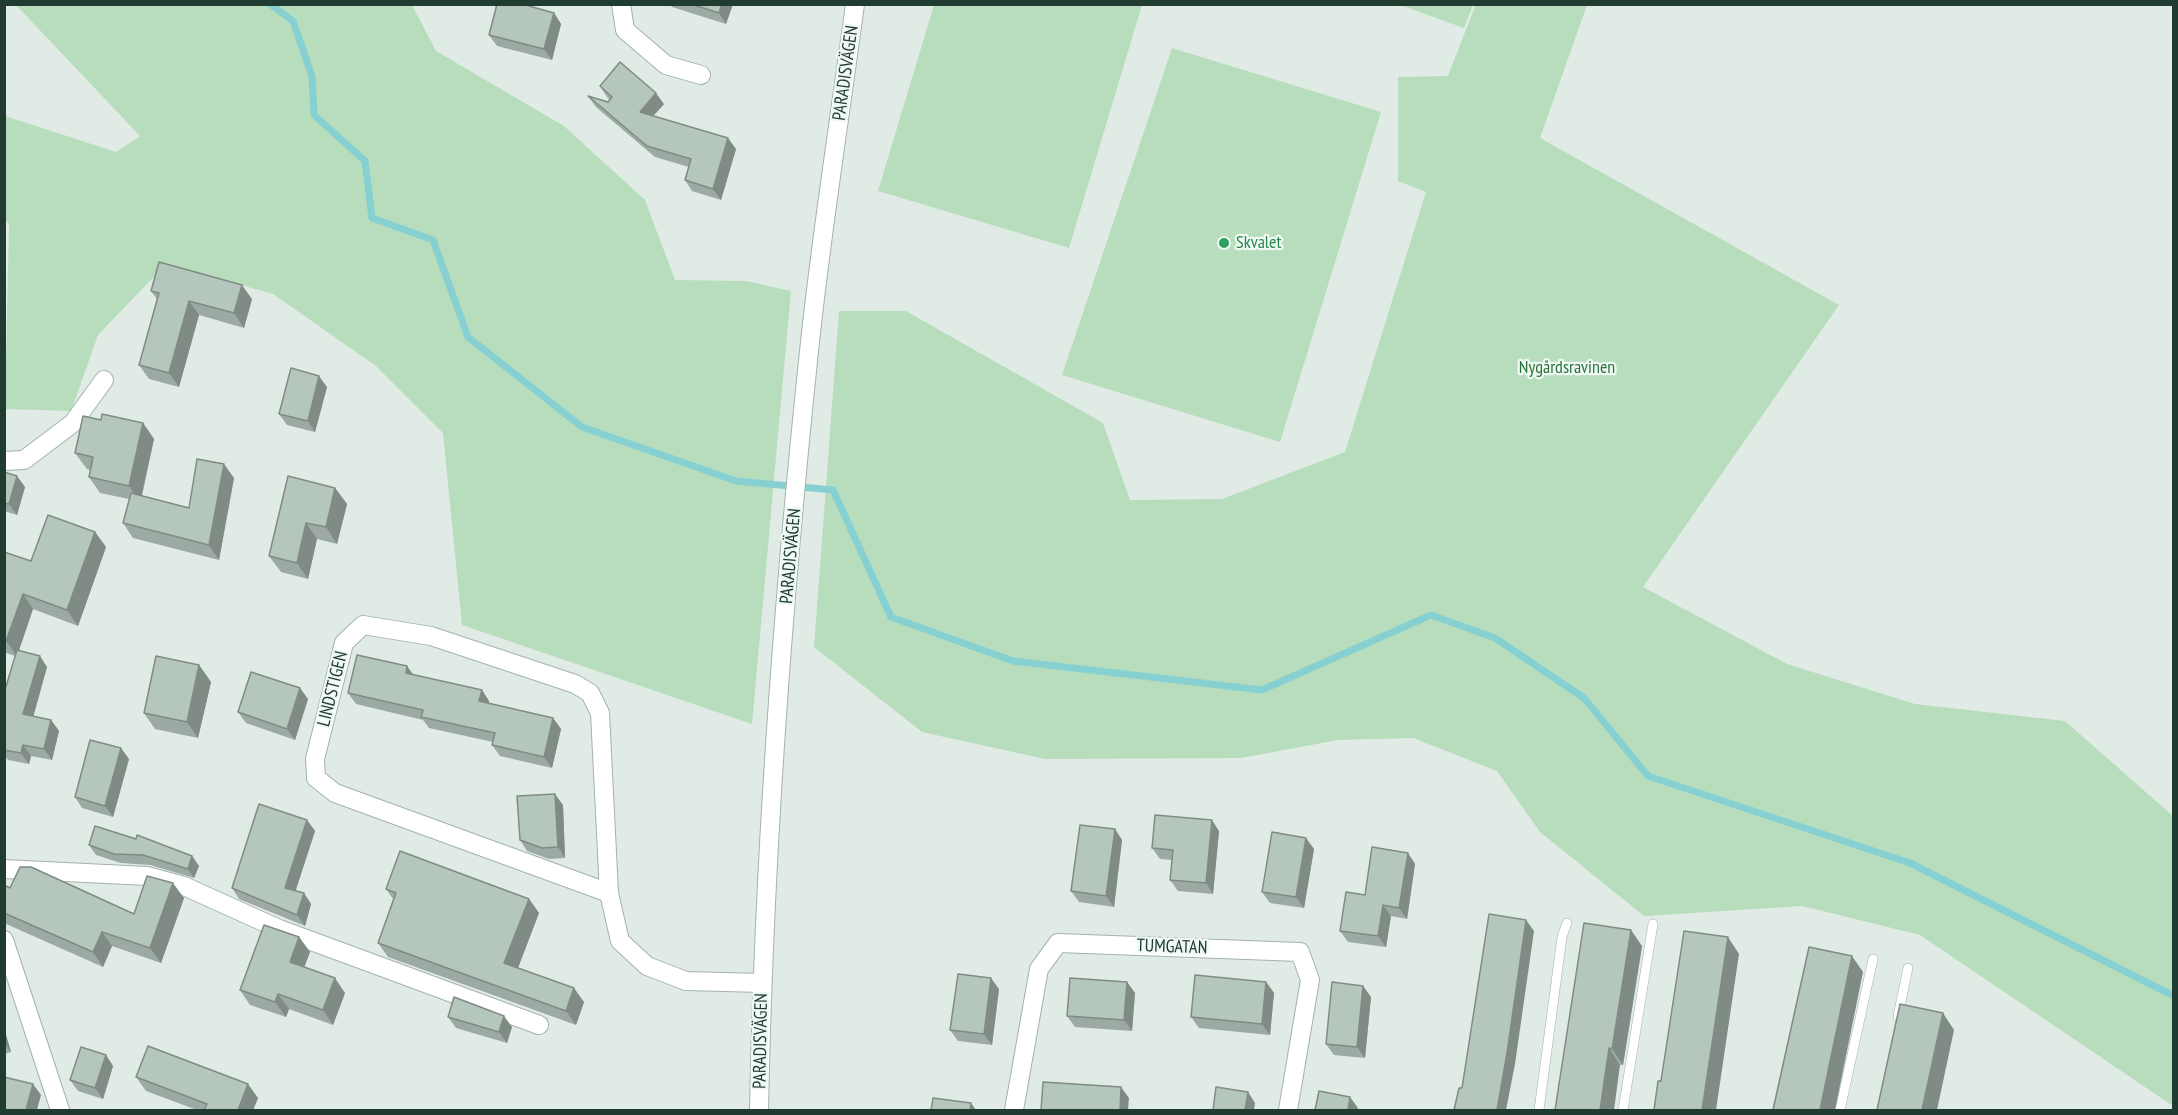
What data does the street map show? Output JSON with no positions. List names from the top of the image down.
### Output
{
  "streets": {
    "street": ["PARADISVÄGEN", "LINDSTIGEN", "TUMGATAN"]
  },
  "crossings": [
    ["PARADISVÄGEN", "LINDSTIGEN"]
  ],
  "parks": ["Nygårdsravinen"],
  "places": ["Skvalet"]
}
